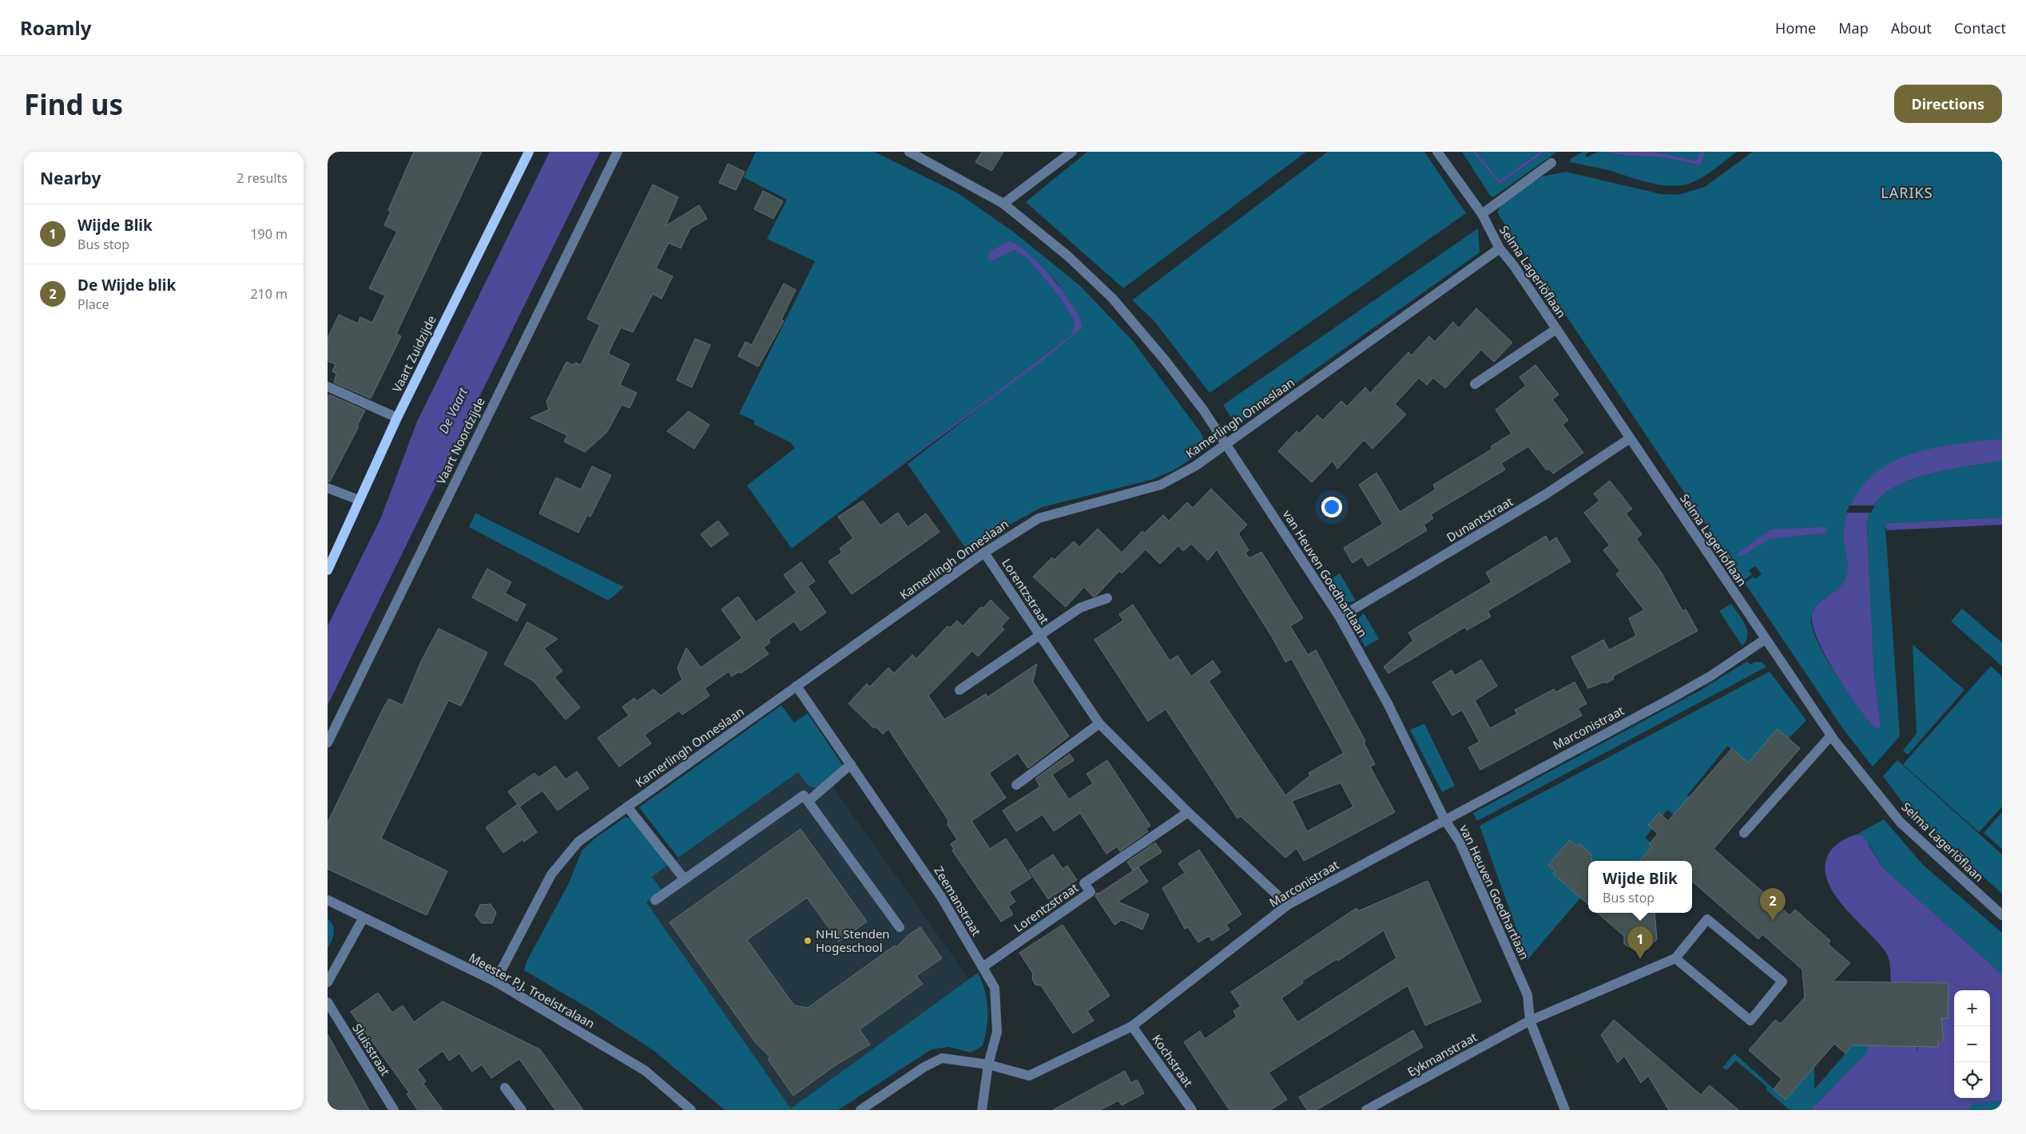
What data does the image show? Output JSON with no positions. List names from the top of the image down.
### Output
{
  "streets": {
    "main road": ["Vaart Zuidzijde"],
    "street": [
      "Selma Lagerlöflaan",
      "Kamerlingh Onneslaan",
      "Vaart Noordzijde",
      "Dunantstraat",
      "van Heuven Goedhartlaan",
      "Lorentzstraat",
      "Marconistraat",
      "Zeemanstraat",
      "Meester P.J. Troelstralaan",
      "Sluisstraat",
      "Eykmanstraat",
      "Kochstraat"
    ]
  },
  "crossings": [
    ["Selma Lagerlöflaan", "Kamerlingh Onneslaan"],
    ["Selma Lagerlöflaan", "Dunantstraat"],
    ["Selma Lagerlöflaan", "Marconistraat"],
    ["Kamerlingh Onneslaan", "van Heuven Goedhartlaan"],
    ["Kamerlingh Onneslaan", "Lorentzstraat"],
    ["Kamerlingh Onneslaan", "Zeemanstraat"],
    ["Kamerlingh Onneslaan", "Meester P.J. Troelstralaan"],
    ["Dunantstraat", "van Heuven Goedhartlaan"],
    ["van Heuven Goedhartlaan", "Marconistraat"],
    ["van Heuven Goedhartlaan", "Eykmanstraat"],
    ["Lorentzstraat", "Marconistraat"],
    ["Lorentzstraat", "Zeemanstraat"],
    ["Marconistraat", "Zeemanstraat"],
    ["Marconistraat", "Kochstraat"]
  ],
  "districts": ["LARIKS"],
  "water": ["De Vaart"],
  "places": ["NHL Stenden Hogeschool"],
  "page": {
    "header": "Roamly",
    "nav": [
      "Home",
      "Map",
      "About",
      "Contact"
    ],
    "buttons": "Directions",
    "title": "Find us",
    "heading": ["Nearby", "2 results"],
    "list": [
      {
        "mark": "1",
        "name": "Wijde Blik",
        "note": "Bus stop",
        "value": "190 m"
      },
      {
        "mark": "2",
        "name": "De Wijde blik",
        "note": "Place",
        "value": "210 m"
      }
    ],
    "popup": ["Wijde Blik", "Bus stop"],
    "pins": ["2", "1"],
    "map_buttons": ["+", "−"]
  }
}
